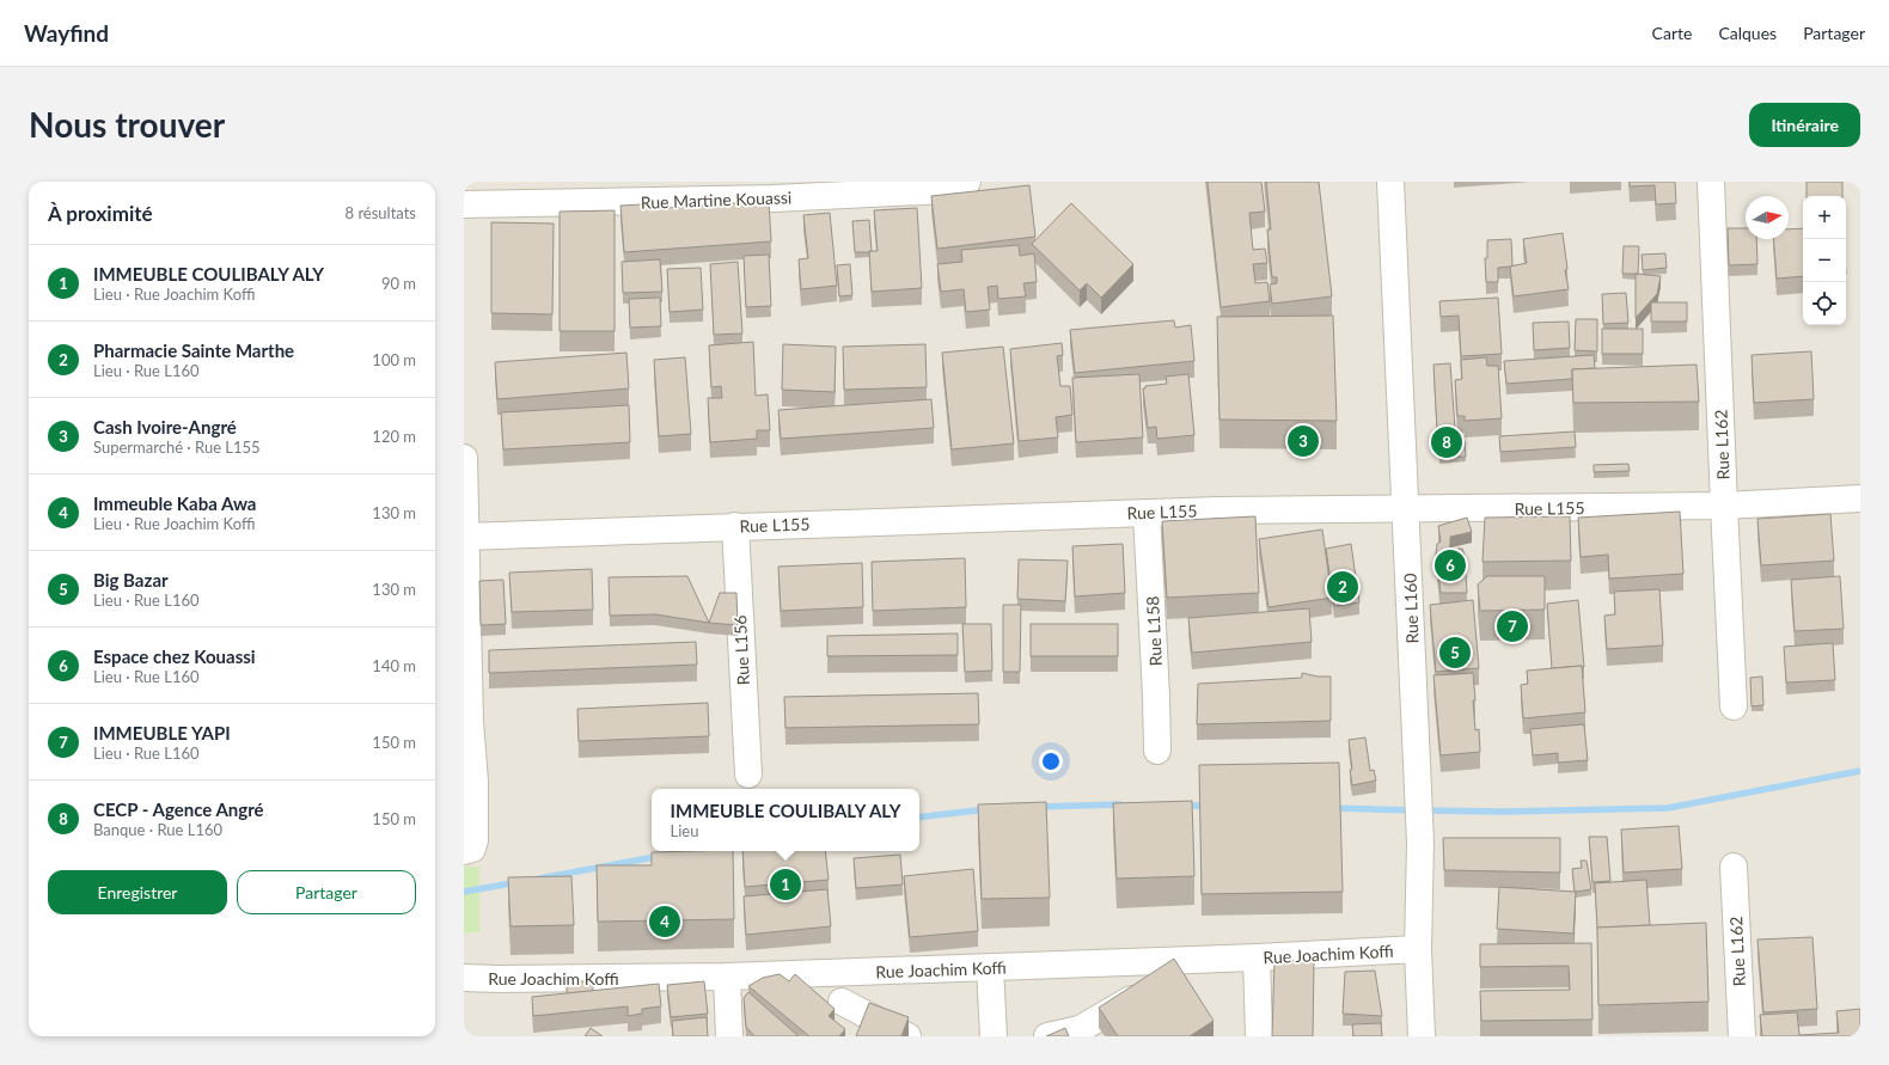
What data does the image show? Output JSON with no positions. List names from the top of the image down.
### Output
{
  "streets": {
    "street": [
      "Rue Martine Kouassi",
      "Rue L162",
      "Rue L155",
      "Rue L160",
      "Rue L158",
      "Rue L156",
      "Rue Joachim Koffi"
    ]
  },
  "crossings": [
    ["Rue L162", "Rue L155"],
    ["Rue L155", "Rue L160"],
    ["Rue L155", "Rue L158"],
    ["Rue L155", "Rue L156"],
    ["Rue L160", "Rue Joachim Koffi"]
  ],
  "north": "right",
  "page": {
    "header": "Wayfind",
    "nav": ["Carte", "Calques", "Partager"],
    "buttons": [
      "Itinéraire",
      ["Enregistrer", "Partager"]
    ],
    "title": "Nous trouver",
    "heading": ["À proximité", "8 résultats"],
    "map_buttons": ["+", "−"],
    "list": [
      {
        "mark": "1",
        "name": "IMMEUBLE COULIBALY ALY",
        "note": "Lieu · Rue Joachim Koffi",
        "value": "90 m"
      },
      {
        "mark": "2",
        "name": "Pharmacie Sainte Marthe",
        "note": "Lieu · Rue L160",
        "value": "100 m"
      },
      {
        "mark": "3",
        "name": "Cash Ivoire-Angré",
        "note": "Supermarché · Rue L155",
        "value": "120 m"
      },
      {
        "mark": "4",
        "name": "Immeuble Kaba Awa",
        "note": "Lieu · Rue Joachim Koffi",
        "value": "130 m"
      },
      {
        "mark": "5",
        "name": "Big Bazar",
        "note": "Lieu · Rue L160",
        "value": "130 m"
      },
      {
        "mark": "6",
        "name": "Espace chez Kouassi",
        "note": "Lieu · Rue L160",
        "value": "140 m"
      },
      {
        "mark": "7",
        "name": "IMMEUBLE YAPI",
        "note": "Lieu · Rue L160",
        "value": "150 m"
      },
      {
        "mark": "8",
        "name": "CECP - Agence Angré",
        "note": "Banque · Rue L160",
        "value": "150 m"
      }
    ],
    "pins": [
      "3",
      "8",
      "6",
      "2",
      "7",
      "5",
      "1",
      "4"
    ],
    "popup": ["IMMEUBLE COULIBALY ALY", "Lieu"]
  }
}
